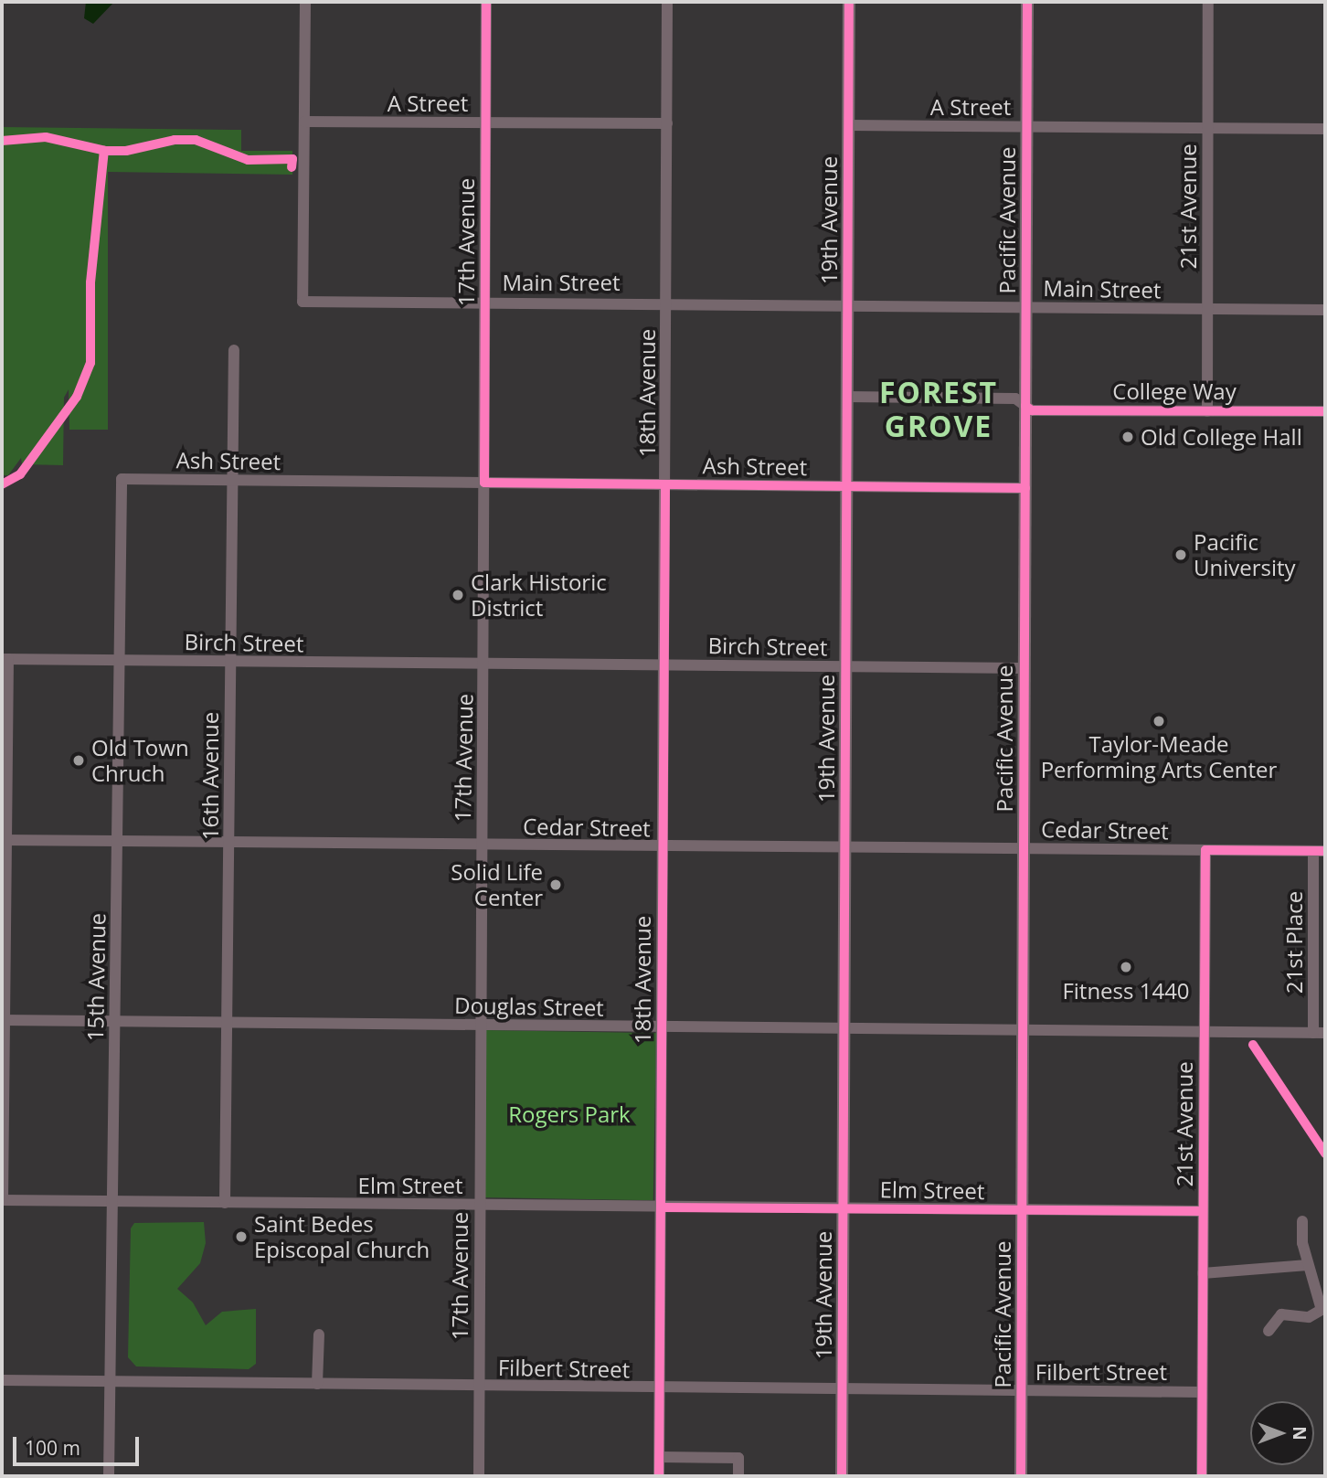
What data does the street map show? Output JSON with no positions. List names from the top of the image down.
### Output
{
  "streets": {
    "main road": ["19th Avenue", "Pacific Avenue"],
    "street": [
      "A Street",
      "21st Avenue",
      "17th Avenue",
      "Main Street",
      "College Way",
      "18th Avenue",
      "Ash Street",
      "Birch Street",
      "16th Avenue",
      "Cedar Street",
      "21st Place",
      "15th Avenue",
      "Douglas Street",
      "Elm Street",
      "Filbert Street"
    ]
  },
  "crossings": [
    ["A Street", "21st Avenue"],
    ["A Street", "19th Avenue"],
    ["A Street", "Pacific Avenue"],
    ["A Street", "17th Avenue"],
    ["A Street", "Main Street"],
    ["A Street", "18th Avenue"],
    ["21st Avenue", "Main Street"],
    ["21st Avenue", "College Way"],
    ["21st Avenue", "Cedar Street"],
    ["21st Avenue", "Douglas Street"],
    ["21st Avenue", "Elm Street"],
    ["21st Avenue", "Filbert Street"],
    ["19th Avenue", "Main Street"],
    ["19th Avenue", "College Way"],
    ["19th Avenue", "Ash Street"],
    ["19th Avenue", "Birch Street"],
    ["19th Avenue", "Cedar Street"],
    ["19th Avenue", "Douglas Street"],
    ["19th Avenue", "Elm Street"],
    ["19th Avenue", "Filbert Street"],
    ["Pacific Avenue", "Main Street"],
    ["Pacific Avenue", "College Way"],
    ["Pacific Avenue", "Ash Street"],
    ["Pacific Avenue", "Birch Street"],
    ["Pacific Avenue", "Cedar Street"],
    ["Pacific Avenue", "Douglas Street"],
    ["Pacific Avenue", "Elm Street"],
    ["Pacific Avenue", "Filbert Street"],
    ["17th Avenue", "Main Street"],
    ["17th Avenue", "Ash Street"],
    ["17th Avenue", "Birch Street"],
    ["17th Avenue", "Cedar Street"],
    ["17th Avenue", "Douglas Street"],
    ["17th Avenue", "Elm Street"],
    ["17th Avenue", "Filbert Street"],
    ["Main Street", "18th Avenue"],
    ["18th Avenue", "Ash Street"],
    ["18th Avenue", "Birch Street"],
    ["18th Avenue", "Cedar Street"],
    ["18th Avenue", "Douglas Street"],
    ["18th Avenue", "Elm Street"],
    ["18th Avenue", "Filbert Street"],
    ["Ash Street", "16th Avenue"],
    ["Ash Street", "15th Avenue"],
    ["Birch Street", "16th Avenue"],
    ["Birch Street", "15th Avenue"],
    ["16th Avenue", "Cedar Street"],
    ["16th Avenue", "Douglas Street"],
    ["16th Avenue", "Elm Street"],
    ["Cedar Street", "21st Place"],
    ["Cedar Street", "15th Avenue"],
    ["21st Place", "Douglas Street"],
    ["15th Avenue", "Douglas Street"],
    ["15th Avenue", "Elm Street"],
    ["15th Avenue", "Filbert Street"]
  ],
  "districts": ["FOREST GROVE"],
  "parks": ["Rogers Park"],
  "places": [
    "Old College Hall",
    "Pacific University",
    "Clark Historic District",
    "Taylor-Meade Performing Arts Center",
    "Old Town Chruch",
    "Solid Life Center",
    "Fitness 1440",
    "Saint Bedes Episcopal Church"
  ],
  "scale_bar": "100 m",
  "north": "right"
}
